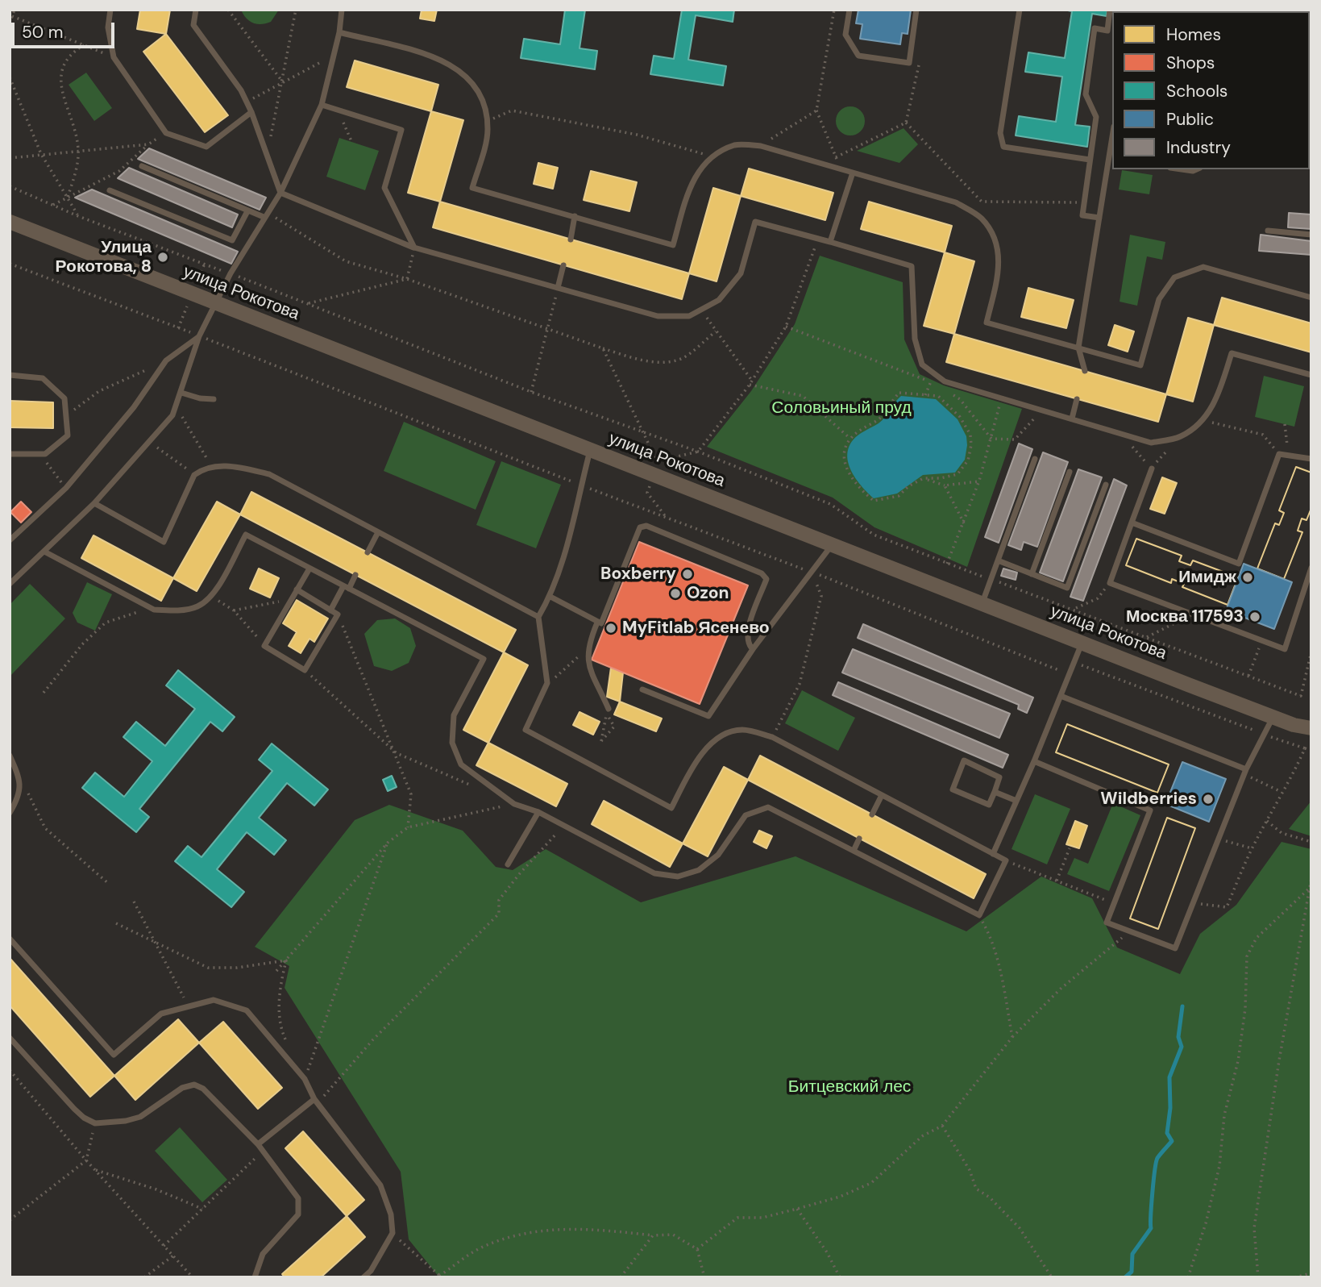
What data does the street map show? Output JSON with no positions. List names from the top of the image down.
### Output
{
  "streets": {
    "street": ["улица Рокотова"]
  },
  "parks": ["Соловьиный пруд", "Битцевский лес"],
  "places": [
    "Улица Рокотова, 8",
    "Boxberry",
    "Имидж",
    "Ozon",
    "Москва 117593",
    "MyFitlab Ясенево",
    "Wildberries"
  ],
  "legend": [
    "Homes",
    "Shops",
    "Schools",
    "Public",
    "Industry"
  ],
  "scale_bar": "50 m"
}
